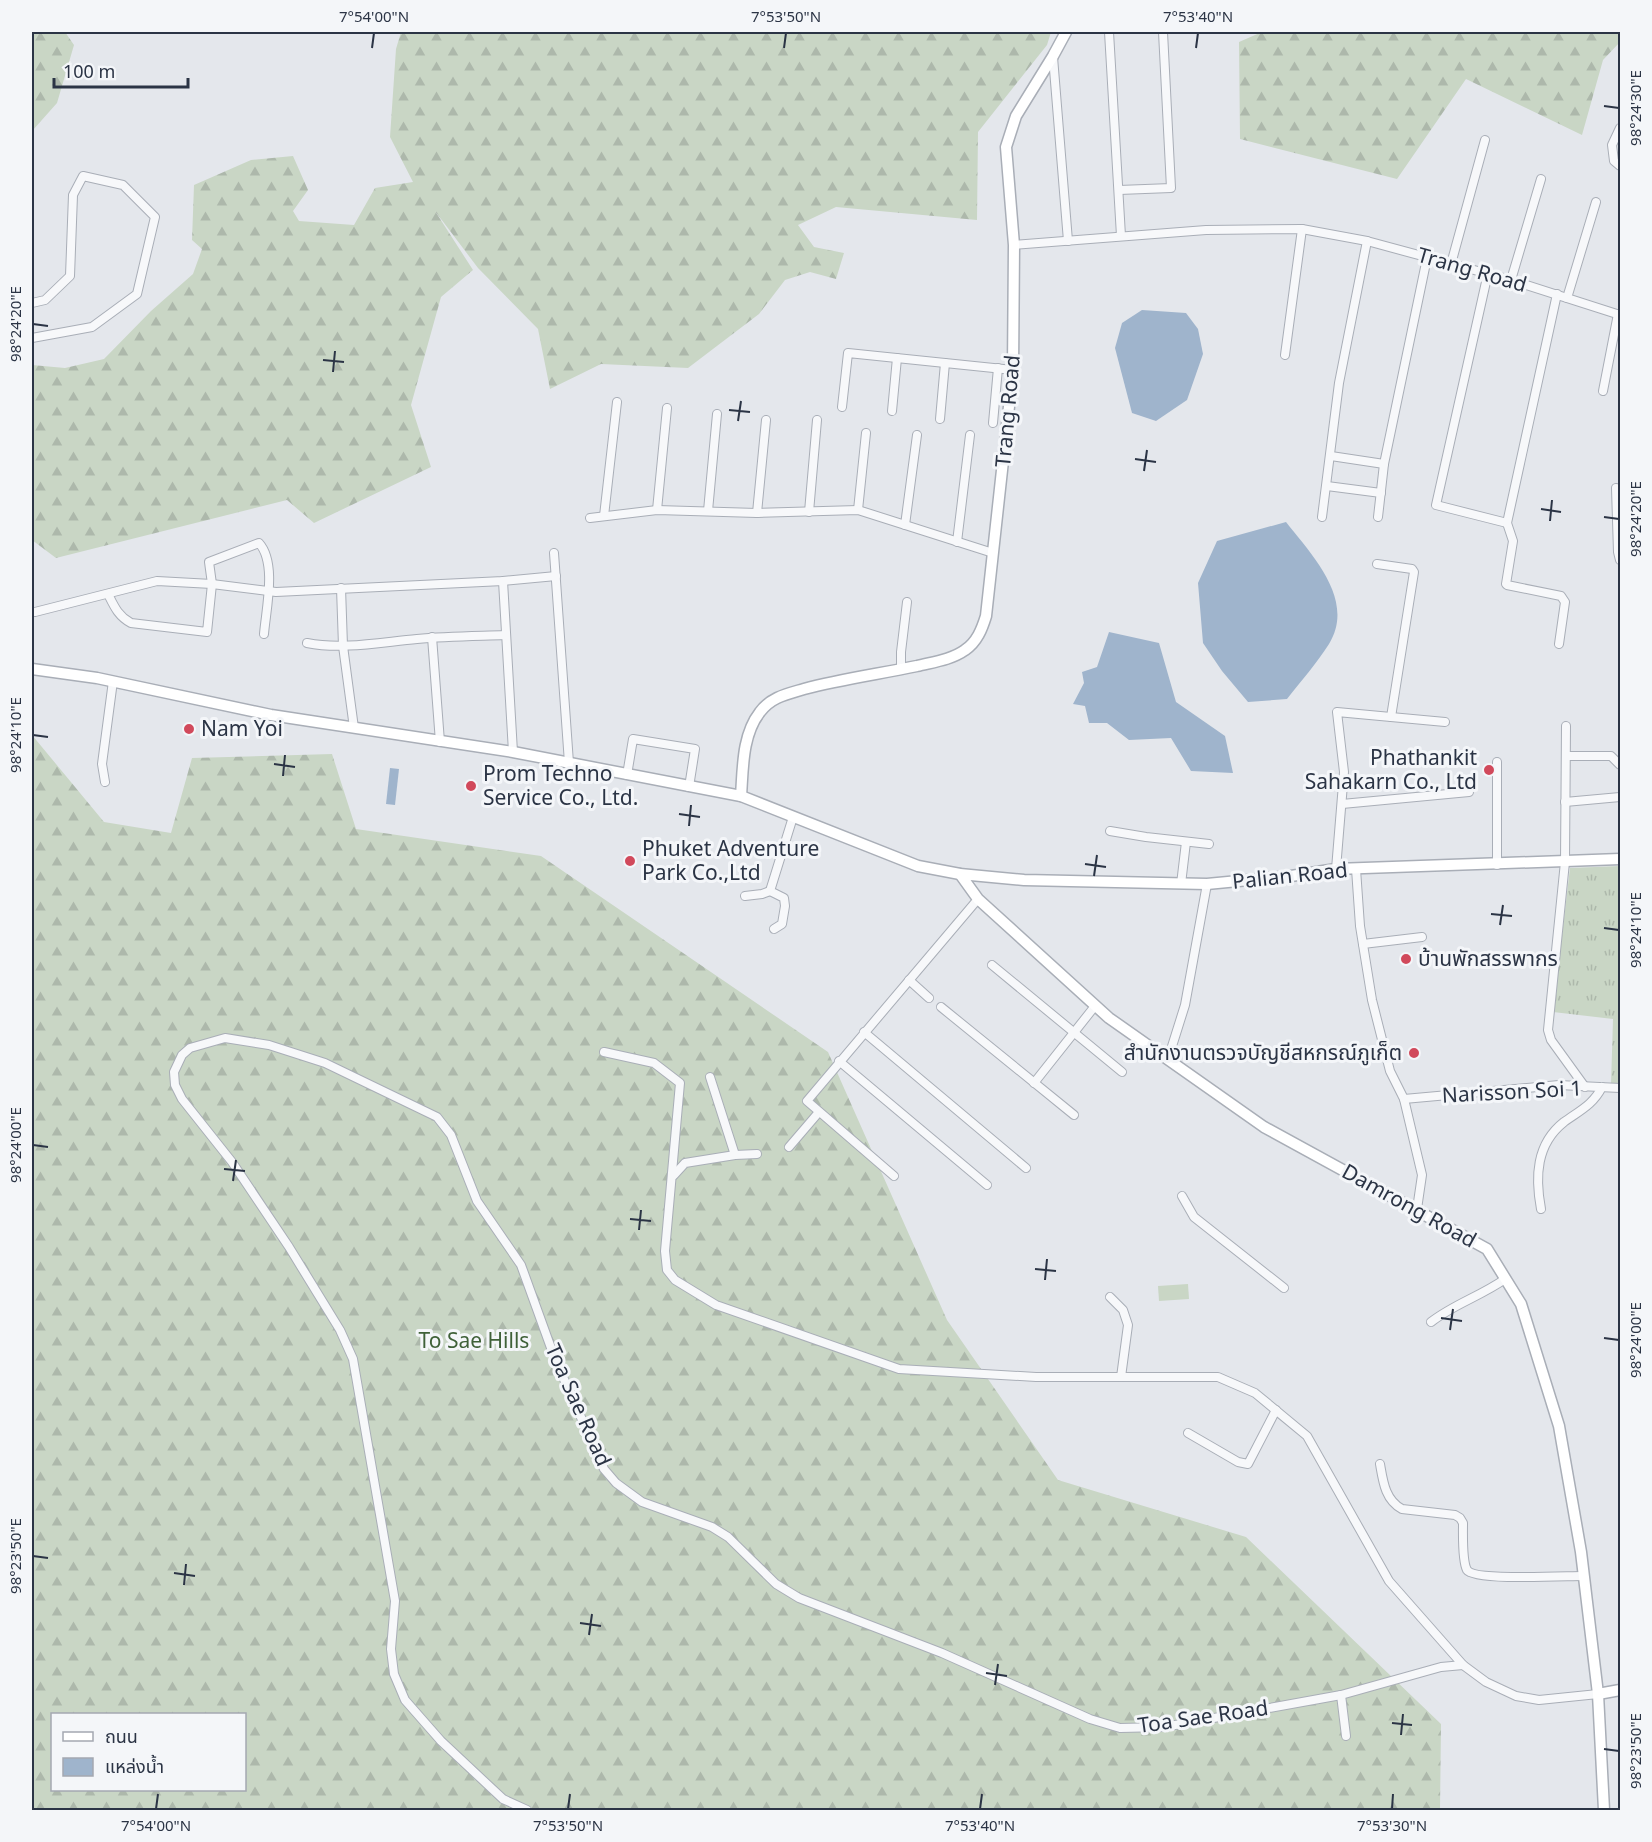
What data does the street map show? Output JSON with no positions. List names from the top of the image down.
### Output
{
  "streets": {
    "street": [
      "Trang Road",
      "Palian Road",
      "Narisson Soi 1",
      "Damrong Road",
      "Toa Sae Road"
    ]
  },
  "crossings": [
    ["Palian Road", "Damrong Road"]
  ],
  "parks": ["To Sae Hills"],
  "places": [
    "Nam Yoi",
    "Phathankit Sahakarn Co., Ltd",
    "Prom Techno Service Co., Ltd.",
    "Phuket Adventure Park Co.,Ltd",
    "บ้านพักสรรพากร",
    "สำนักงานตรวจบัญชีสหกรณ์ภูเก็ต"
  ],
  "legend": ["ถนน", "แหล่งน้ำ"],
  "scale_bar": "100 m",
  "coordinates": [
    "7°54'00\"N",
    "7°53'50\"N",
    "7°53'40\"N",
    "98°24'30\"E",
    "98°24'20\"E",
    "98°24'10\"E",
    "98°24'00\"E",
    "98°23'50\"E",
    "7°53'30\"N"
  ]
}
